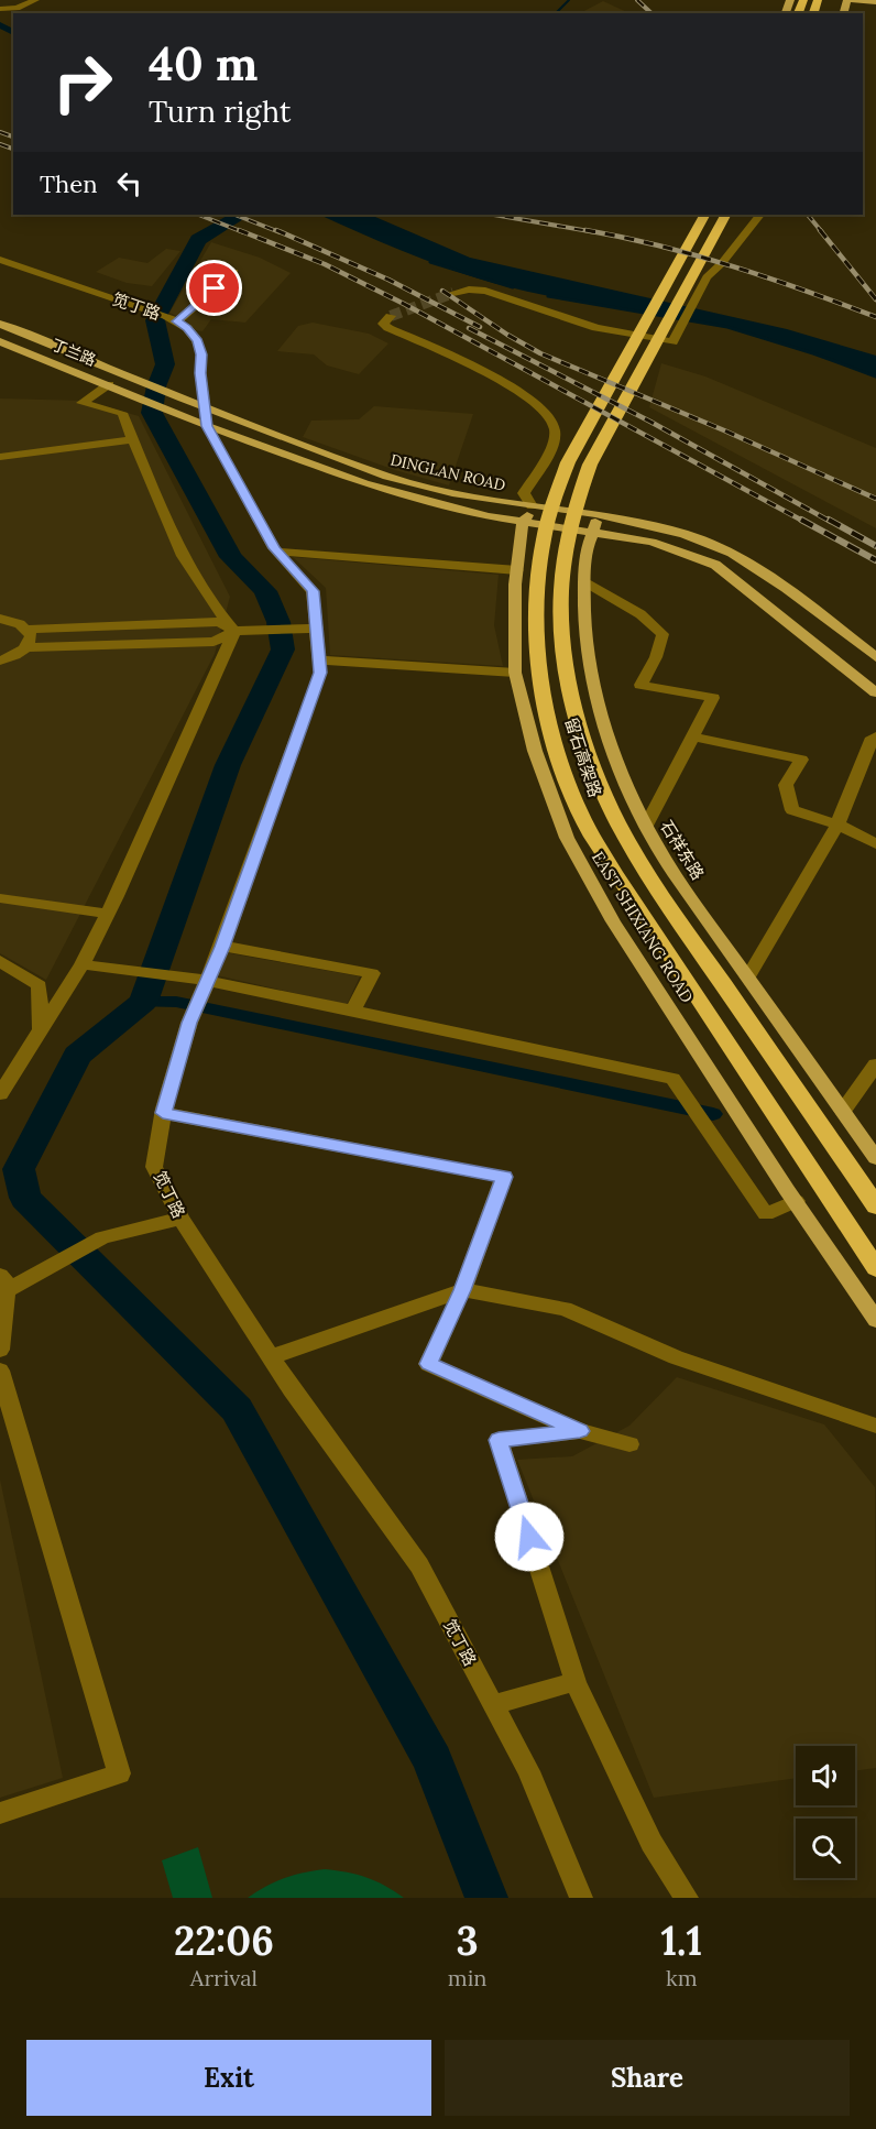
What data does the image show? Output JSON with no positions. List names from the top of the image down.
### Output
{
  "streets": {
    "highway": ["留石高架路"],
    "main road": [
      "丁兰路",
      "DINGLAN ROAD",
      "石祥东路",
      "EAST SHIXIANG ROAD"
    ],
    "street": ["笕丁路"]
  },
  "crossings": [
    ["笕丁路", "DINGLAN ROAD"],
    ["丁兰路", "DINGLAN ROAD"],
    ["DINGLAN ROAD", "石祥东路"],
    ["DINGLAN ROAD", "EAST SHIXIANG ROAD"]
  ],
  "page": {
    "turn": ["40 m", "Turn right"],
    "then": "Then",
    "eta": [
      "22:06",
      "Arrival",
      "3",
      "min",
      "1.1",
      "km"
    ],
    "buttons": ["Exit", "Share"]
  }
}
